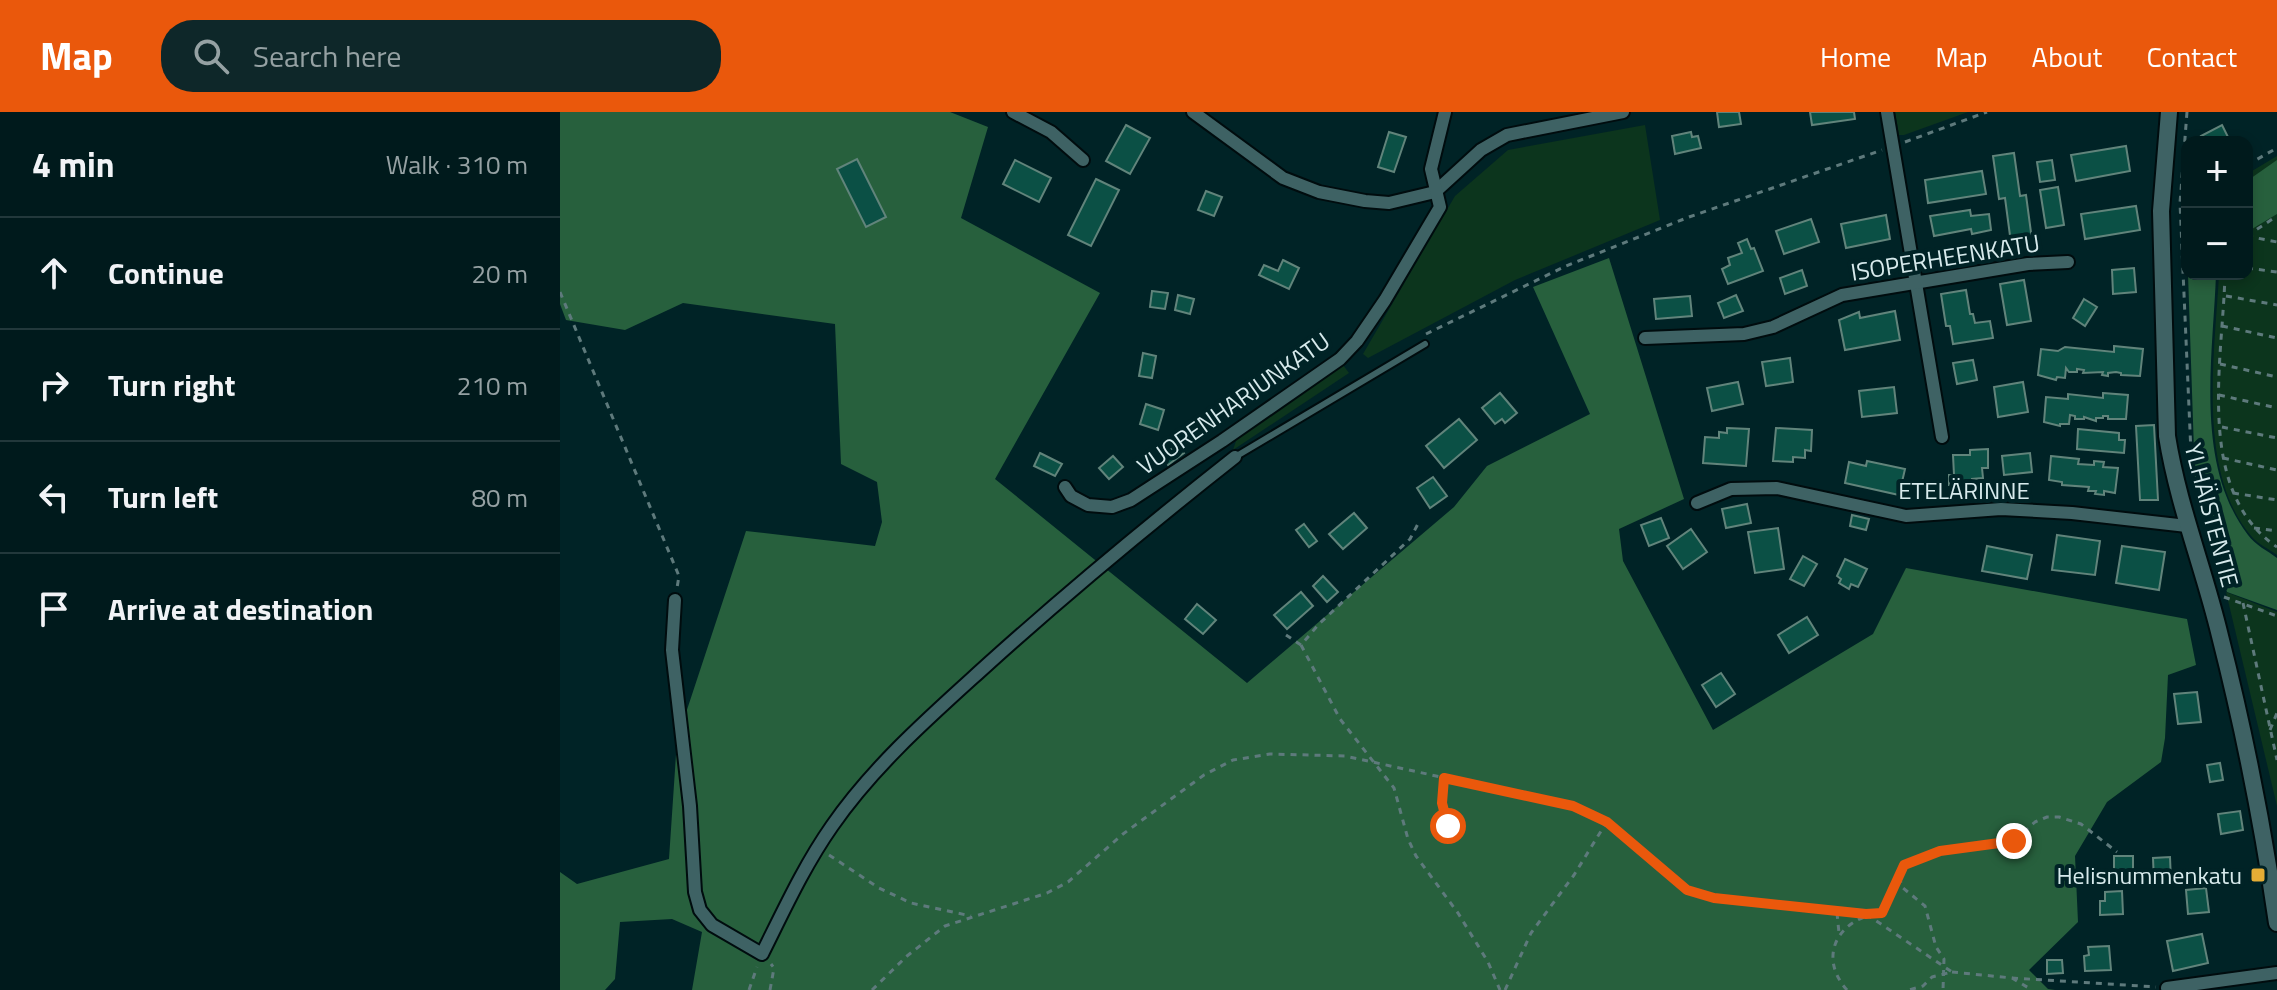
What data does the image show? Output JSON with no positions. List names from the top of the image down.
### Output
{
  "streets": {
    "street": [
      "ISOPERHEENKATU",
      "VUORENHARJUNKATU",
      "ETELÄRINNE",
      "YLHÄISTENTIE"
    ]
  },
  "crossings": [
    ["ETELÄRINNE", "YLHÄISTENTIE"]
  ],
  "places": {
    "transit": ["Helisnummenkatu"]
  },
  "page": {
    "header": "Map",
    "search": "Search here",
    "nav": [
      "Home",
      "Map",
      "About",
      "Contact"
    ],
    "heading": ["4 min", "Walk · 310 m"],
    "map_buttons": ["+", "−"],
    "list": [
      ["Continue", "20 m"],
      ["Turn right", "210 m"],
      ["Turn left", "80 m"],
      "Arrive at destination"
    ]
  }
}
